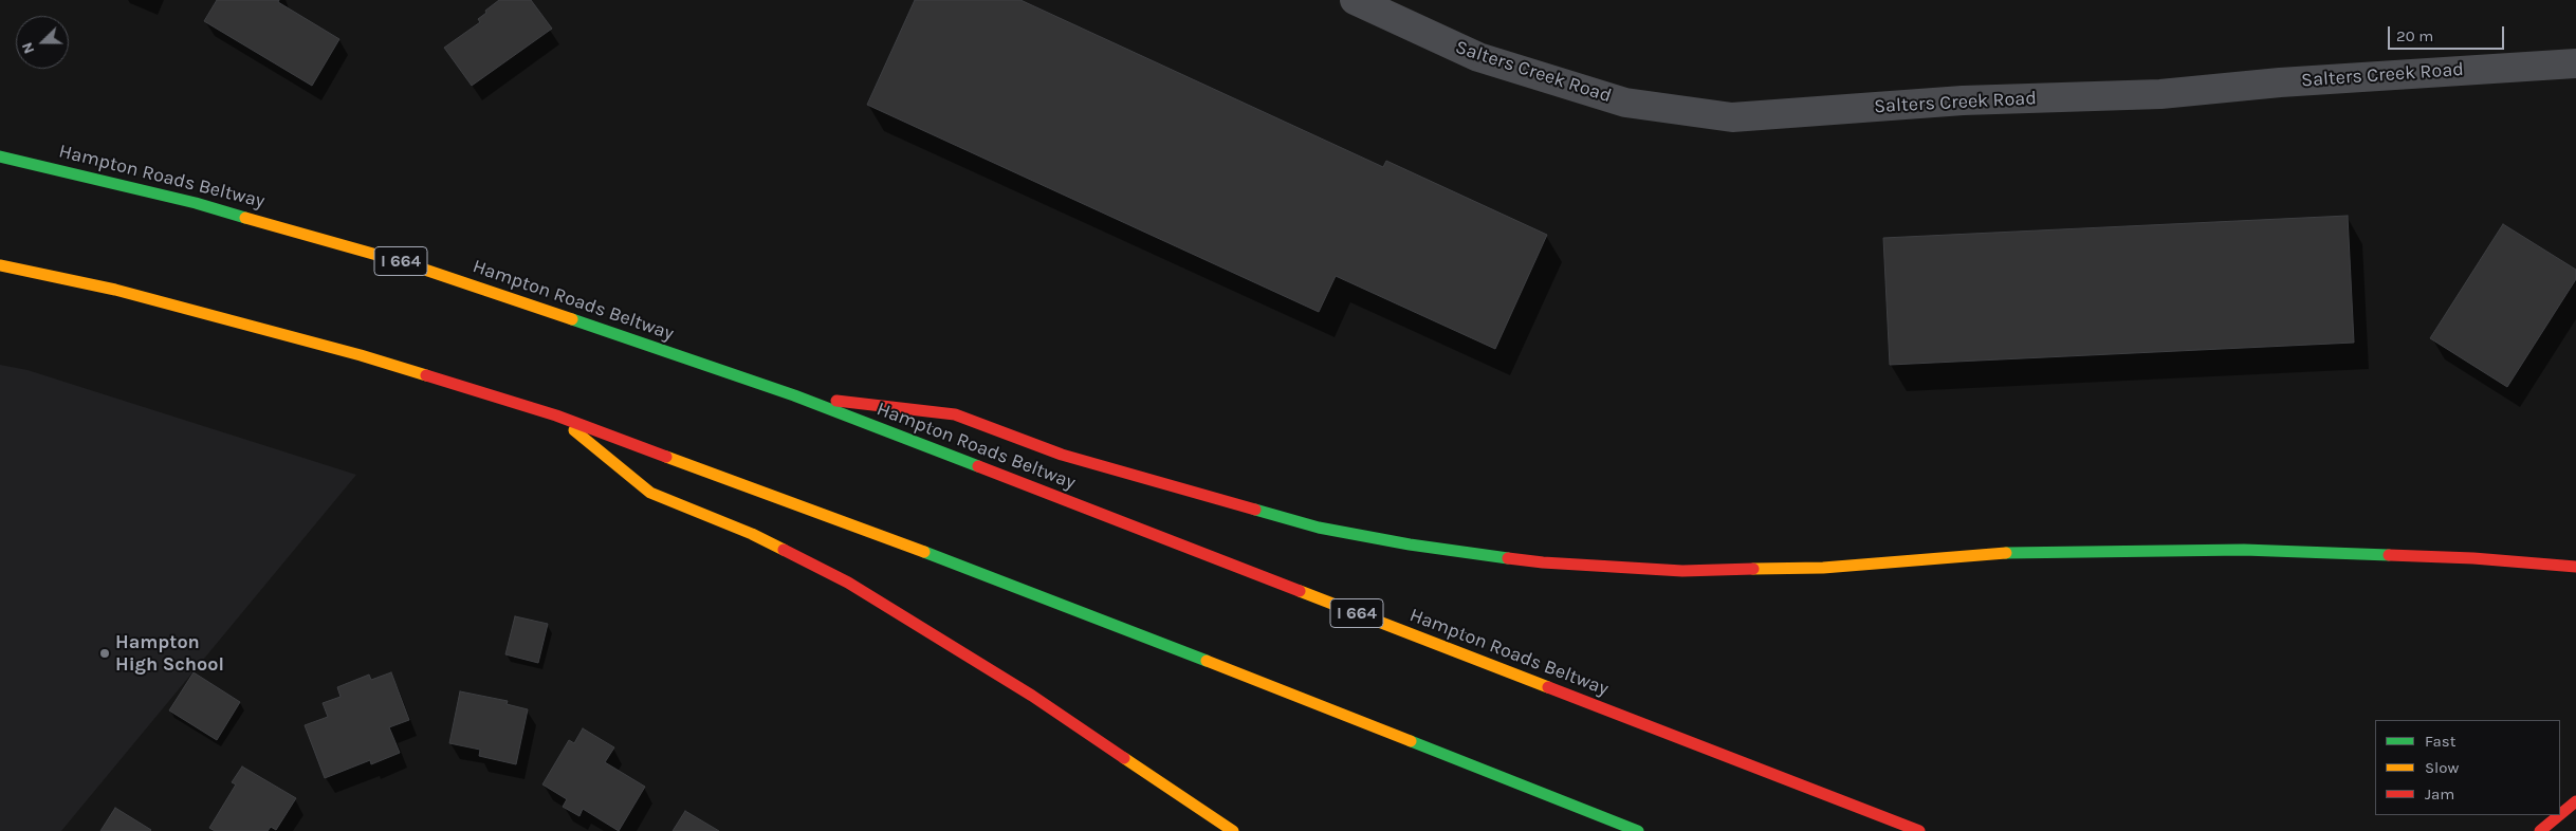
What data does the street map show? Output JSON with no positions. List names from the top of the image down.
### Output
{
  "streets": {
    "main road": ["Hampton Roads Beltway", "I 664"],
    "street": ["Salters Creek Road"]
  },
  "places": ["Hampton High School"],
  "legend": ["Fast", "Slow", "Jam"],
  "scale_bar": "20 m",
  "north": "left"
}
